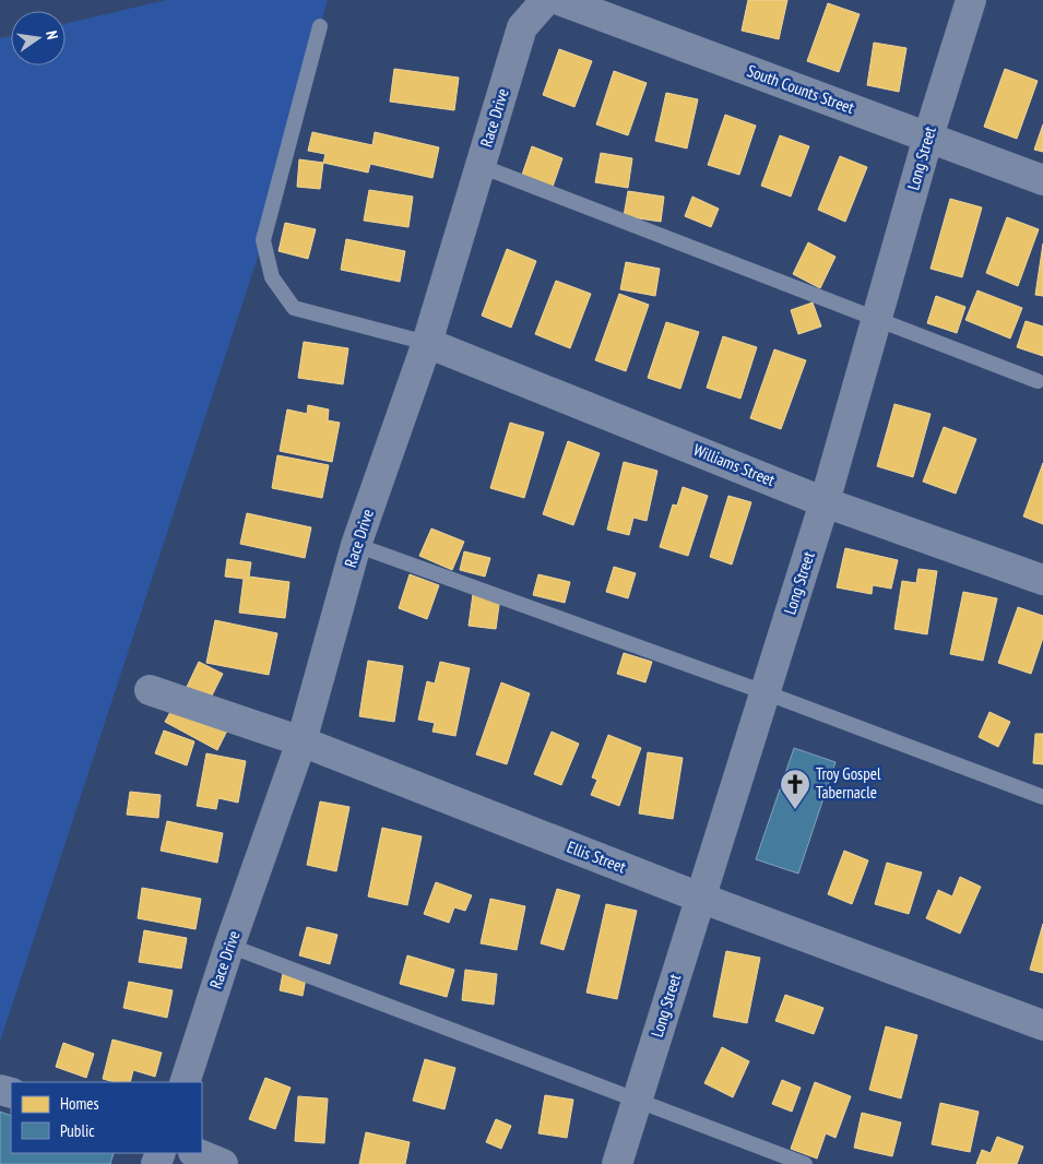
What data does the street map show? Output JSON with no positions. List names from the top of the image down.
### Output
{
  "streets": {
    "street": [
      "South Counts Street",
      "Race Drive",
      "Long Street",
      "Williams Street",
      "Ellis Street"
    ]
  },
  "crossings": [
    ["South Counts Street", "Long Street"],
    ["Race Drive", "Williams Street"],
    ["Race Drive", "Ellis Street"],
    ["Long Street", "Williams Street"],
    ["Long Street", "Ellis Street"]
  ],
  "places": {
    "church": ["Troy Gospel Tabernacle"]
  },
  "legend": ["Homes", "Public"],
  "north": "right"
}
